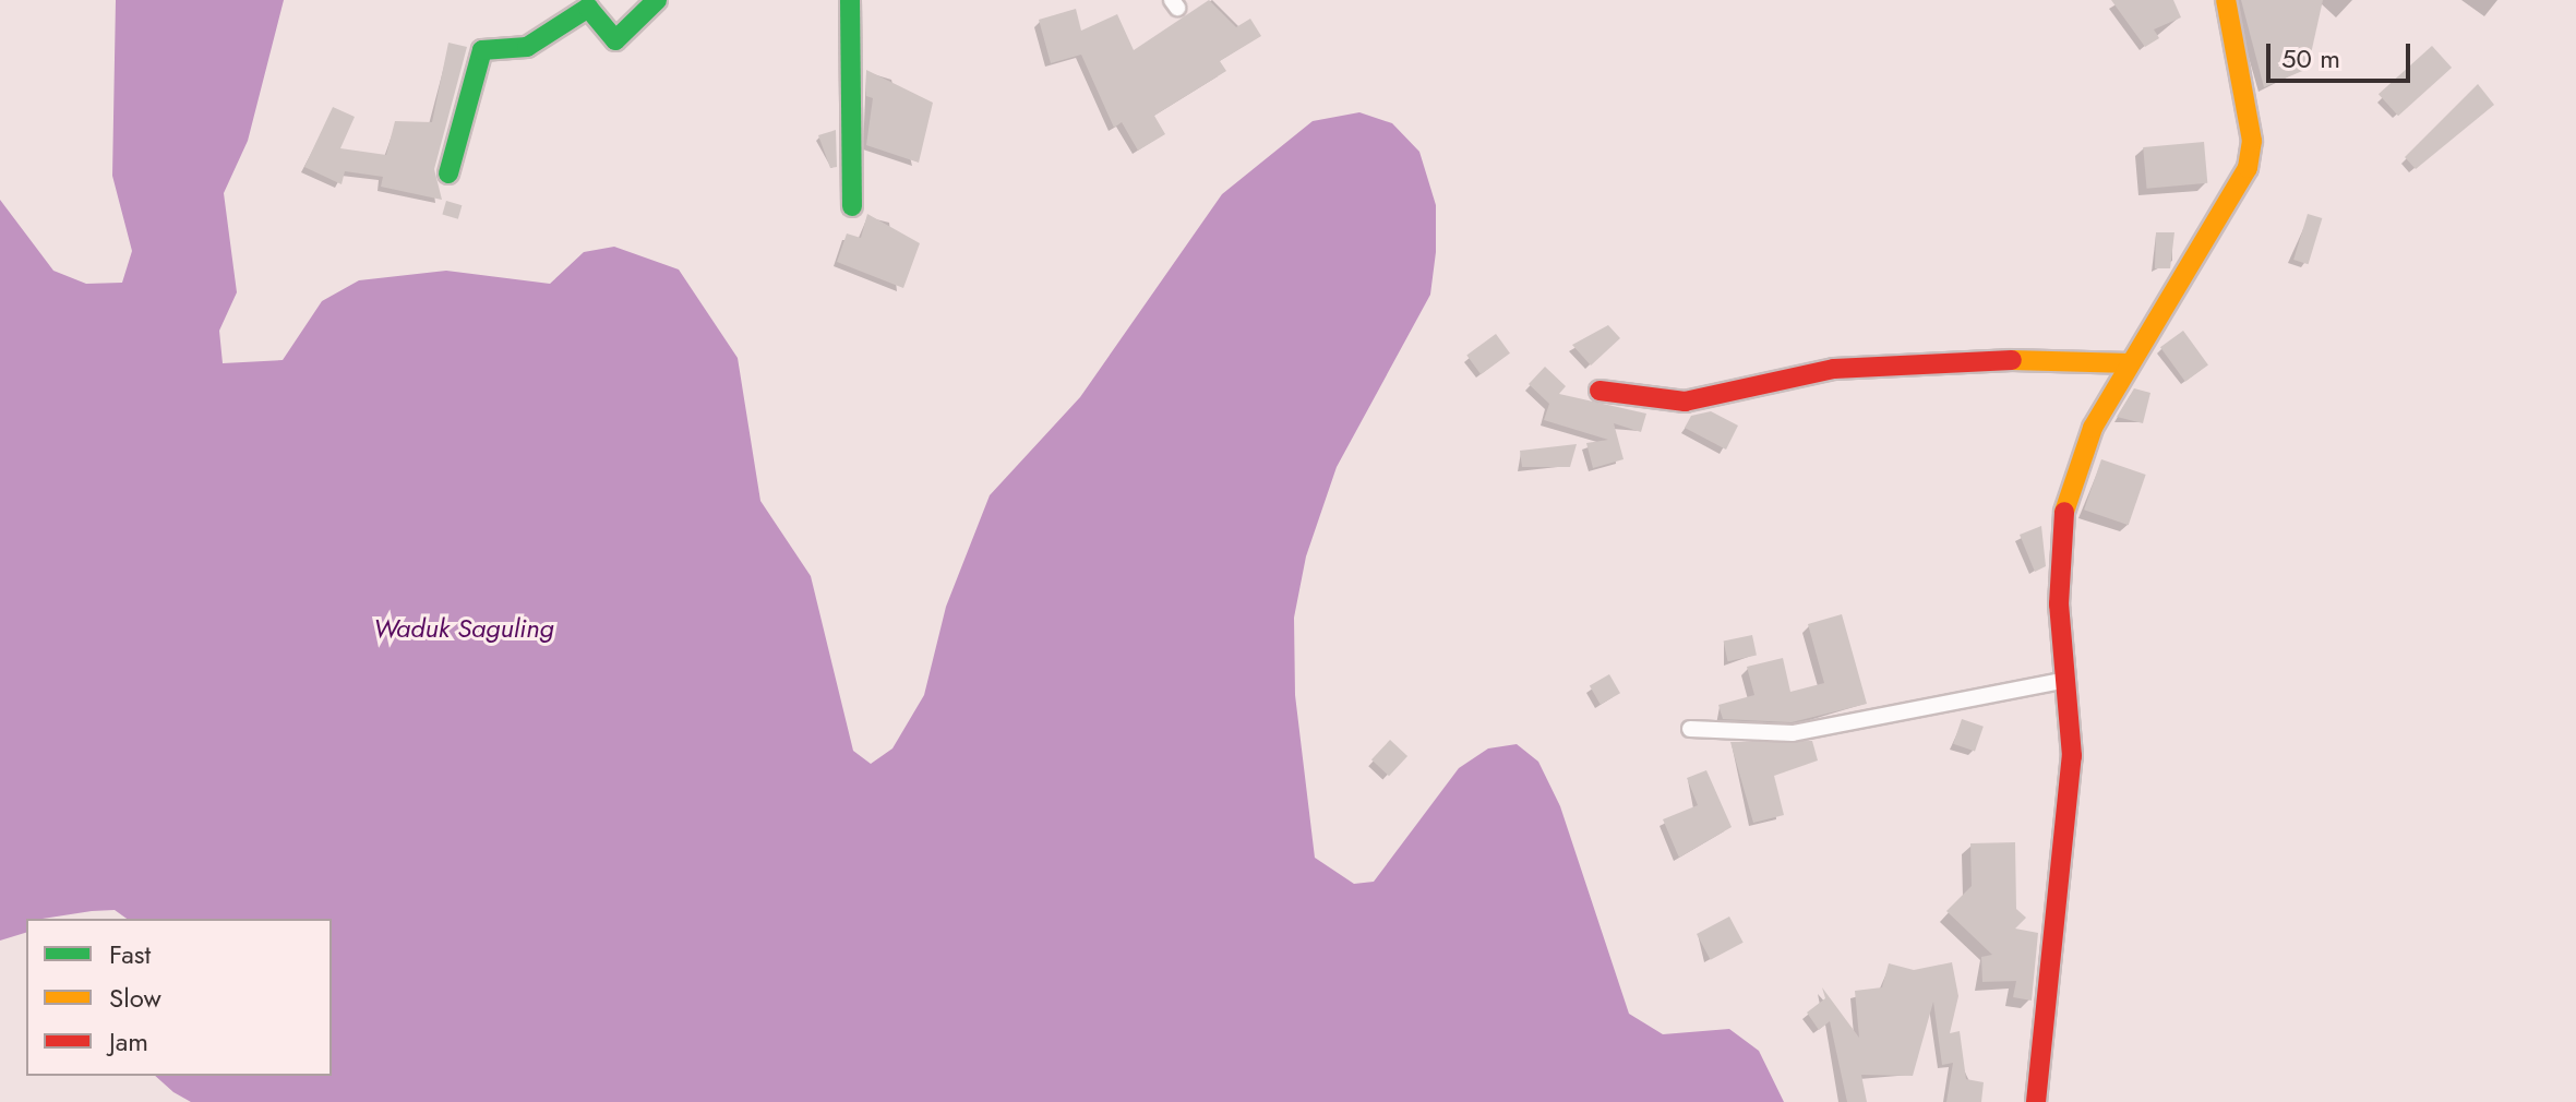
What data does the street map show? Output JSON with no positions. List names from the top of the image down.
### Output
{
  "water": ["Waduk Saguling"],
  "legend": ["Fast", "Slow", "Jam"],
  "scale_bar": "50 m"
}
